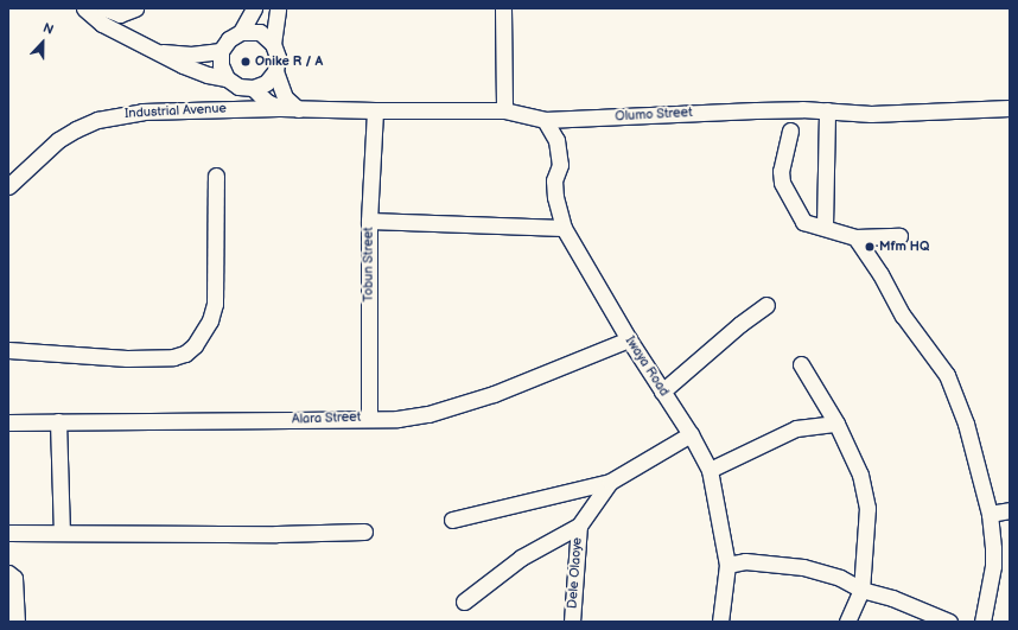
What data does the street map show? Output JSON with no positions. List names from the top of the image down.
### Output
{
  "streets": {
    "street": [
      "Industrial Avenue",
      "Olumo Street",
      "Tobun Street",
      "Iwaya Road",
      "Alara Street",
      "Dele Olaoye"
    ]
  },
  "crossings": [
    ["Industrial Avenue", "Olumo Street"],
    ["Olumo Street", "Tobun Street"],
    ["Olumo Street", "Iwaya Road"],
    ["Tobun Street", "Alara Street"],
    ["Iwaya Road", "Alara Street"]
  ],
  "places": ["Onike R / A", "Mfm HQ"],
  "north": "top"
}
